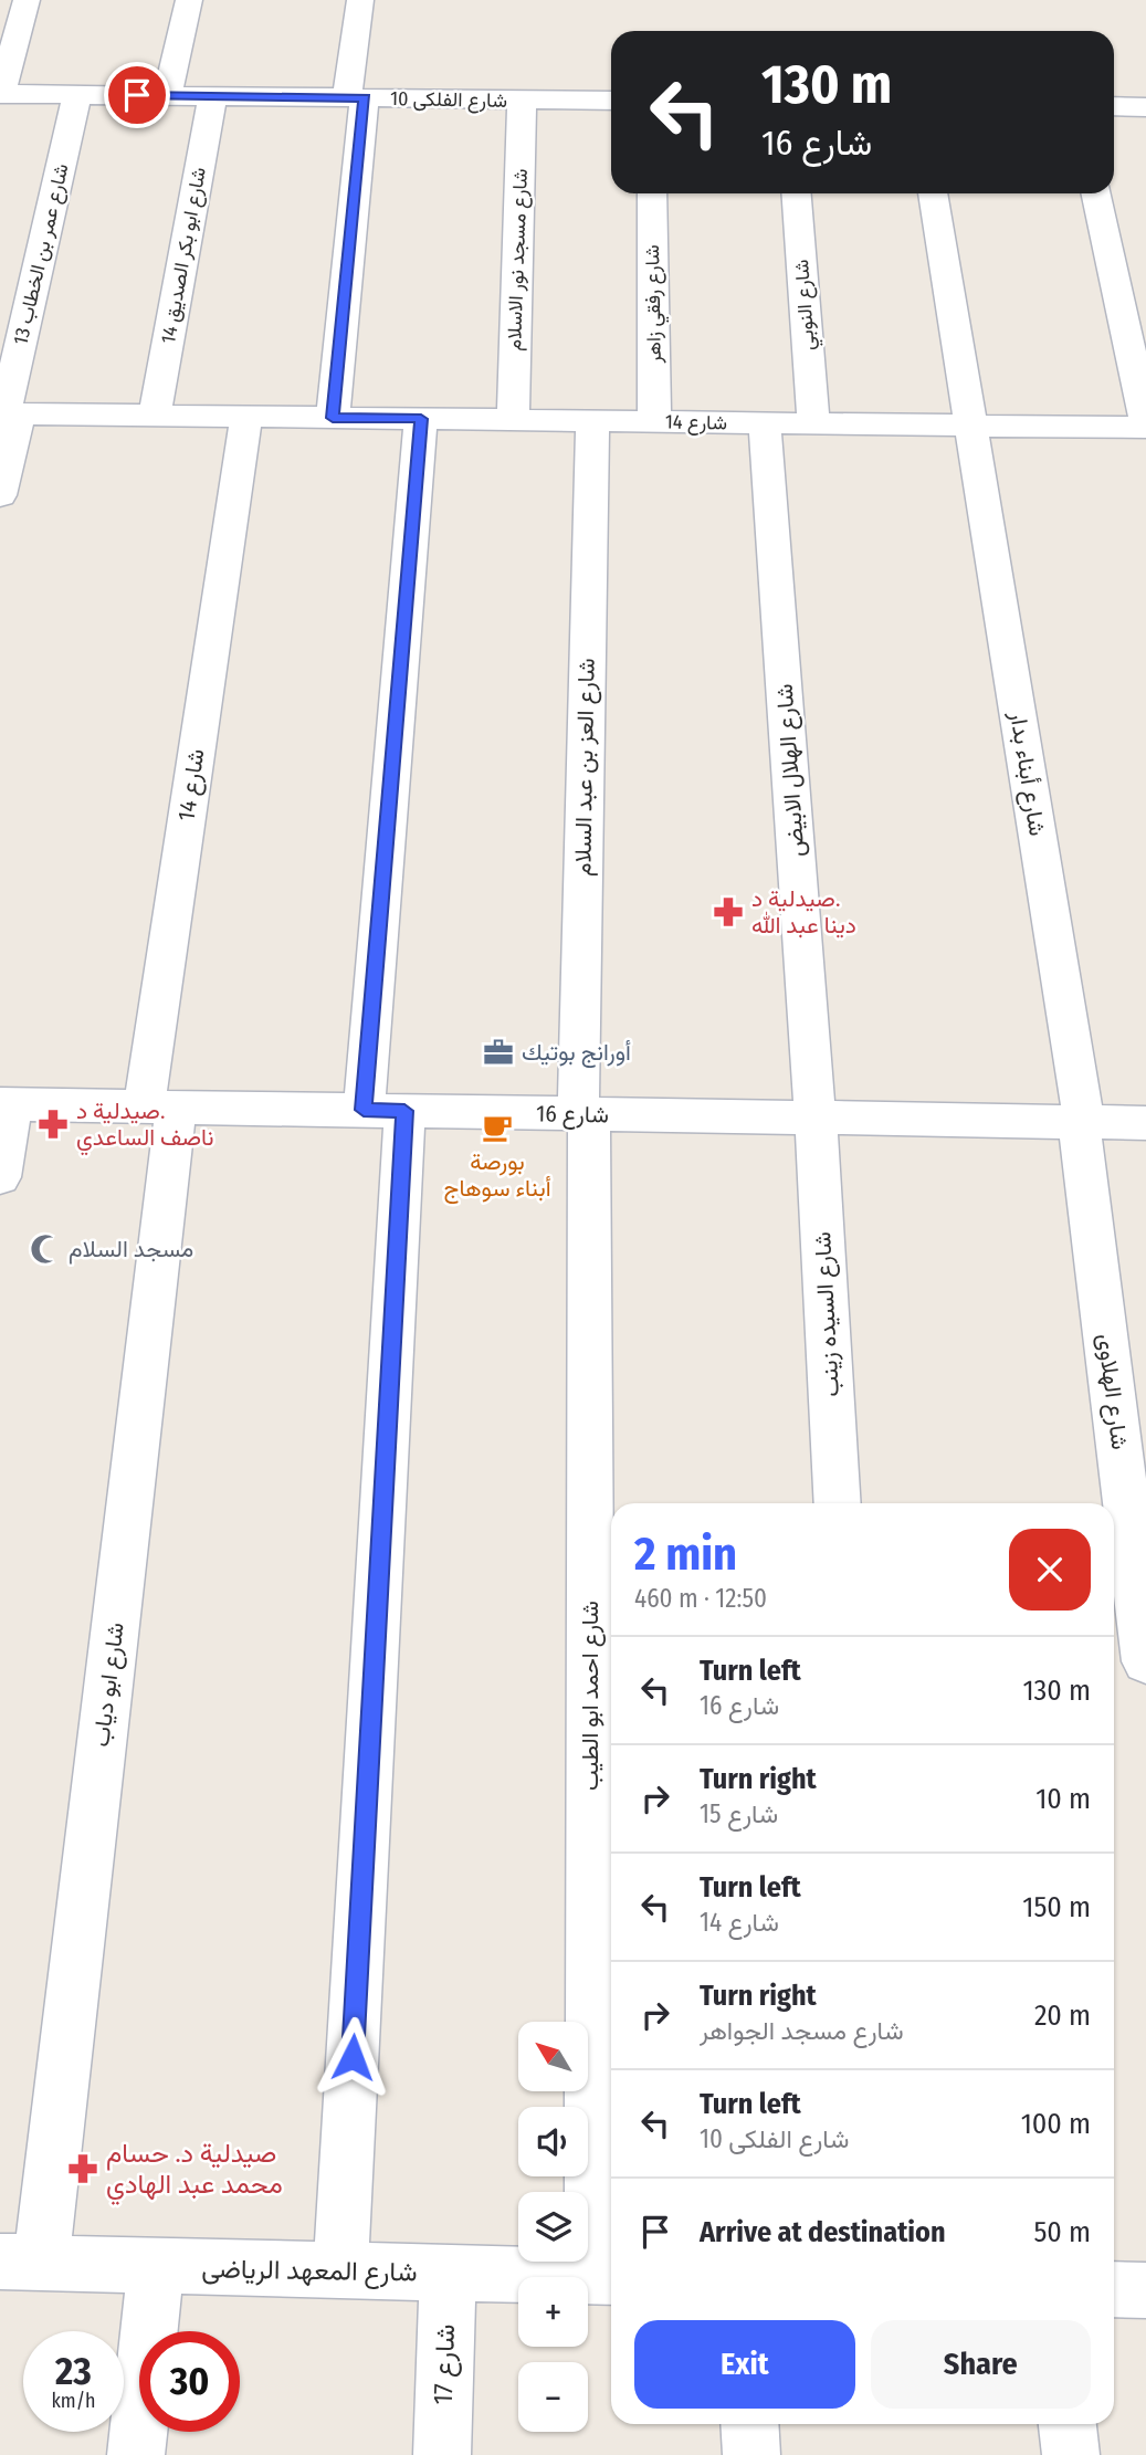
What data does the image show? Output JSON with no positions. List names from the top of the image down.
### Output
{
  "streets": {
    "street": [
      "شارع الفلكى 10",
      "شارع عمر بن الخطاب 13",
      "شارع ابو بكر الصديق 14",
      "شارع مسجد نور الاسلام",
      "شارع رفقي زاهر",
      "شارع النوبي",
      "شارع 14",
      "شارع العز بن عبد السلام",
      "شارع الهلال الابيض",
      "شارع أبناء بدار",
      "شارع 16",
      "شارع السيده زينب",
      "شارع الهلاوى",
      "شارع ابو دياب",
      "شارع احمد ابو الطيب",
      "شارع المعهد الرياضى",
      "شارع 17"
    ]
  },
  "crossings": [
    ["شارع الفلكى 10", "شارع عمر بن الخطاب 13"],
    ["شارع الفلكى 10", "شارع ابو بكر الصديق 14"],
    ["شارع الفلكى 10", "شارع مسجد نور الاسلام"],
    ["شارع عمر بن الخطاب 13", "شارع 14"],
    ["شارع ابو بكر الصديق 14", "شارع 14"],
    ["شارع مسجد نور الاسلام", "شارع 14"],
    ["شارع رفقي زاهر", "شارع 14"],
    ["شارع النوبي", "شارع 14"],
    ["شارع 14", "شارع العز بن عبد السلام"],
    ["شارع 14", "شارع الهلال الابيض"],
    ["شارع 14", "شارع أبناء بدار"],
    ["شارع 14", "شارع 16"],
    ["شارع 14", "شارع ابو دياب"],
    ["شارع العز بن عبد السلام", "شارع 16"],
    ["شارع العز بن عبد السلام", "شارع احمد ابو الطيب"],
    ["شارع الهلال الابيض", "شارع 16"],
    ["شارع الهلال الابيض", "شارع السيده زينب"],
    ["شارع أبناء بدار", "شارع 16"],
    ["شارع أبناء بدار", "شارع الهلاوى"],
    ["شارع 16", "شارع السيده زينب"],
    ["شارع 16", "شارع الهلاوى"],
    ["شارع 16", "شارع ابو دياب"],
    ["شارع 16", "شارع احمد ابو الطيب"],
    ["شارع ابو دياب", "شارع المعهد الرياضى"],
    ["شارع احمد ابو الطيب", "شارع المعهد الرياضى"],
    ["شارع المعهد الرياضى", "شارع 17"]
  ],
  "places": {
    "pharmacy": ["صيدلية د. دينا عبد الله", "صيدلية د. ناصف الساعدي", "صيدلية د. حسام محمد عبد الهادي"],
    "office": ["أورانج بوتيك"],
    "cafe": ["بورصة أبناء سوهاج"],
    "mosque": ["مسجد السلام"]
  },
  "north": "top left",
  "page": {
    "turn": ["130 m", "شارع 16"],
    "heading": ["2 min", "460 m · 12:50"],
    "list": [
      {
        "name": "Turn left",
        "note": "شارع 16",
        "value": "130 m"
      },
      {
        "name": "Turn right",
        "note": "شارع 15",
        "value": "10 m"
      },
      {
        "name": "Turn left",
        "note": "شارع 14",
        "value": "150 m"
      },
      {
        "name": "Turn right",
        "note": "شارع مسجد الجواهر",
        "value": "20 m"
      },
      {
        "name": "Turn left",
        "note": "شارع الفلكى 10",
        "value": "100 m"
      },
      {
        "name": "Arrive at destination",
        "value": "50 m"
      }
    ],
    "map_buttons": ["+", "−"],
    "buttons": ["Exit", "Share"],
    "speed": "23 km/h",
    "limit": "30"
  }
}
